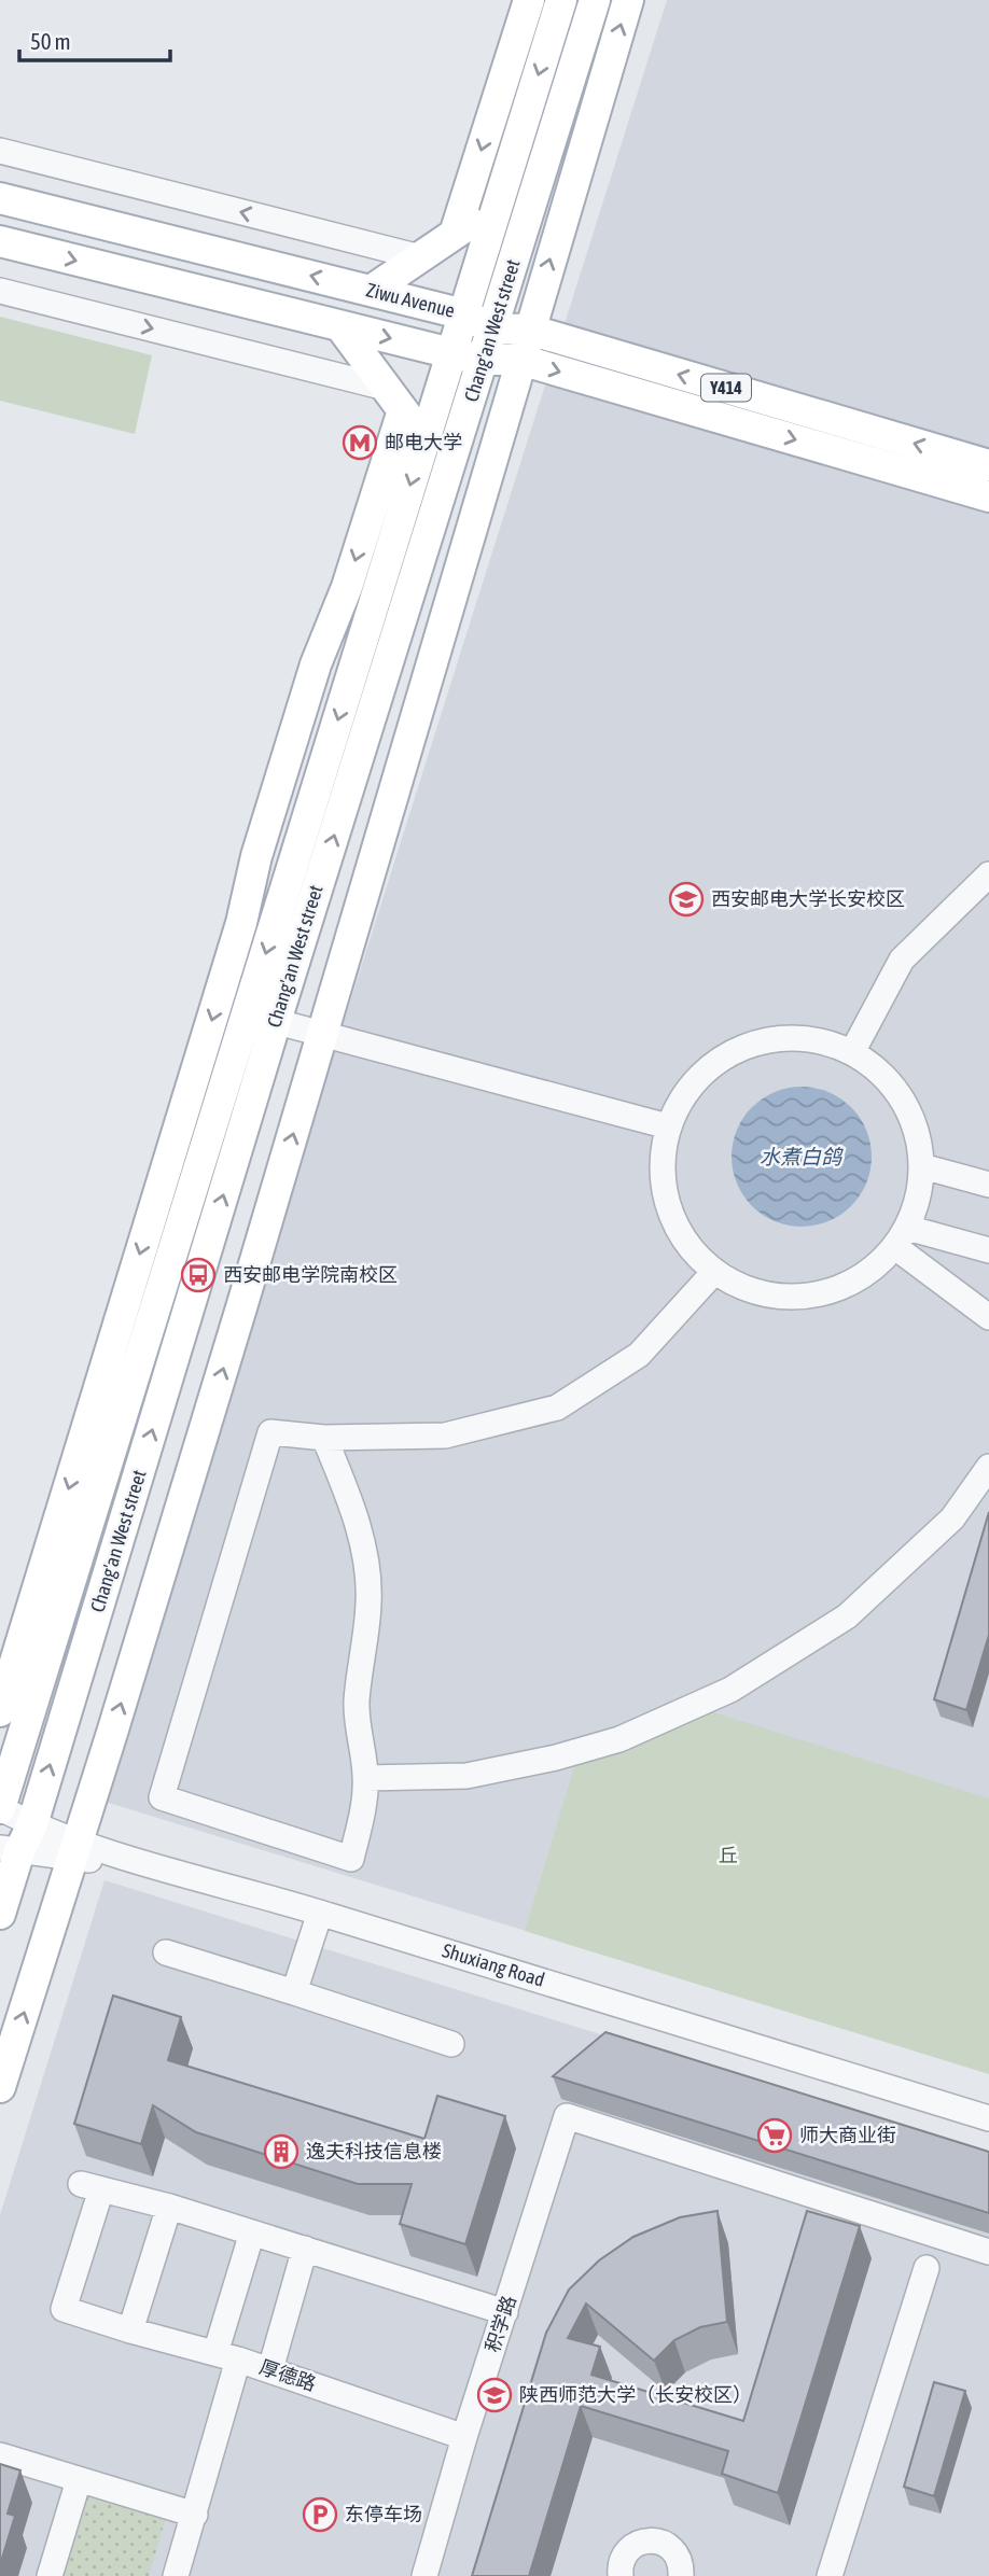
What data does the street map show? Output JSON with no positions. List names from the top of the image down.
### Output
{
  "streets": {
    "main road": ["Ziwu Avenue", "Chang'an West street", "Y414"],
    "street": ["Shuxiang Road", "积学路", "厚德路"]
  },
  "crossings": [
    ["Ziwu Avenue", "Chang'an West street"],
    ["Chang'an West street", "Y414"],
    ["Chang'an West street", "Shuxiang Road"],
    ["积学路", "厚德路"]
  ],
  "water": ["水煮白鸽"],
  "parks": ["丘"],
  "places": {
    "metro station": ["邮电大学"],
    "school or university": ["西安邮电大学长安校区", "陕西师范大学（长安校区）"],
    "bus stop": ["西安邮电学院南校区"],
    "supermarket": ["师大商业街"],
    "building": ["逸夫科技信息楼"],
    "parking": ["东停车场"]
  },
  "scale_bar": "50 m"
}
